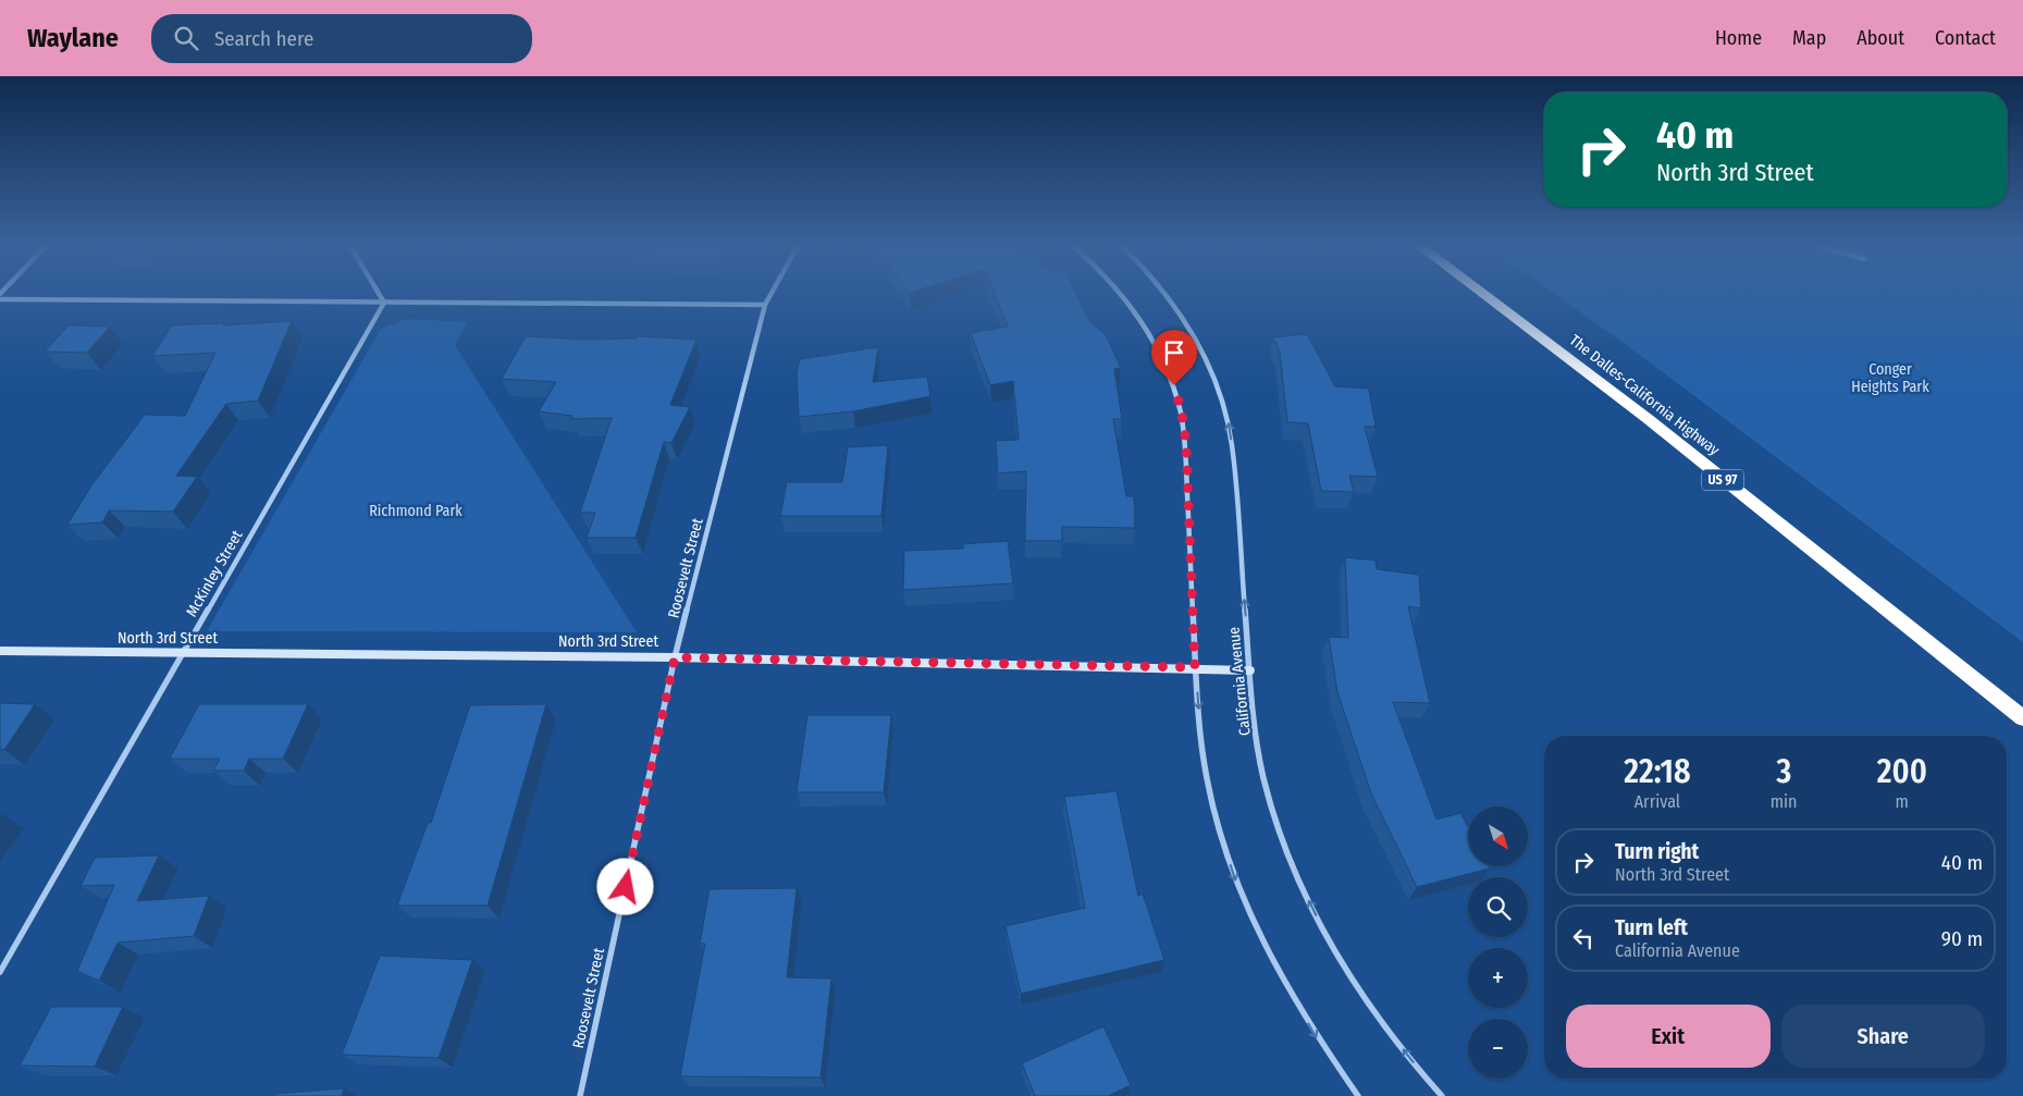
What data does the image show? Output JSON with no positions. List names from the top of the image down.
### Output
{
  "streets": {
    "highway": ["The Dalles-California Highway", "US 97"],
    "street": [
      "Roosevelt Street",
      "McKinley Street",
      "North 3rd Street",
      "California Avenue"
    ]
  },
  "crossings": [
    ["Roosevelt Street", "North 3rd Street"],
    ["McKinley Street", "North 3rd Street"],
    ["North 3rd Street", "California Avenue"]
  ],
  "one_way": ["California Avenue"],
  "parks": ["Conger Heights Park", "Richmond Park"],
  "north": "bottom right",
  "page": {
    "header": "Waylane",
    "search": "Search here",
    "nav": [
      "Home",
      "Map",
      "About",
      "Contact"
    ],
    "turn": ["40 m", "North 3rd Street"],
    "eta": [
      "22:18",
      "Arrival",
      "3",
      "min",
      "200",
      "m"
    ],
    "map_buttons": ["+", "−"],
    "list": [
      {
        "name": "Turn right",
        "note": "North 3rd Street",
        "value": "40 m"
      },
      {
        "name": "Turn left",
        "note": "California Avenue",
        "value": "90 m"
      }
    ],
    "buttons": ["Exit", "Share"]
  }
}
